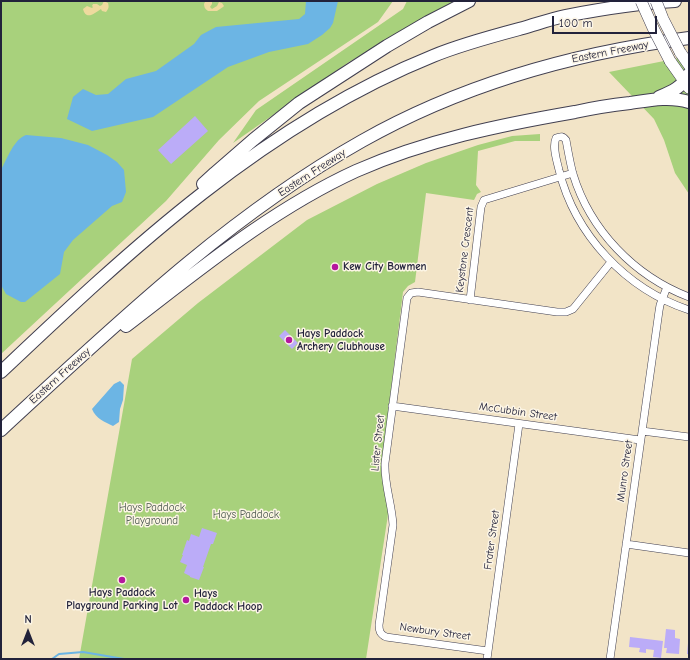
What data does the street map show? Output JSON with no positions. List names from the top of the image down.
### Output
{
  "streets": {
    "highway": ["Eastern Freeway"],
    "street": [
      "Keystone Crescent",
      "McCubbin Street",
      "Lister Street",
      "Munro Street",
      "Frater Street",
      "Newbury Street"
    ]
  },
  "crossings": [
    ["Keystone Crescent", "Lister Street"],
    ["McCubbin Street", "Lister Street"],
    ["McCubbin Street", "Munro Street"],
    ["McCubbin Street", "Frater Street"],
    ["Lister Street", "Newbury Street"],
    ["Frater Street", "Newbury Street"]
  ],
  "parks": ["Hays Paddock Playground", "Hays Paddock"],
  "places": [
    "Kew City Bowmen",
    "Hays Paddock Archery Clubhouse",
    "Hays Paddock Playground Parking Lot",
    "Hays Paddock Hoop"
  ],
  "scale_bar": "100 m",
  "north": "top"
}
